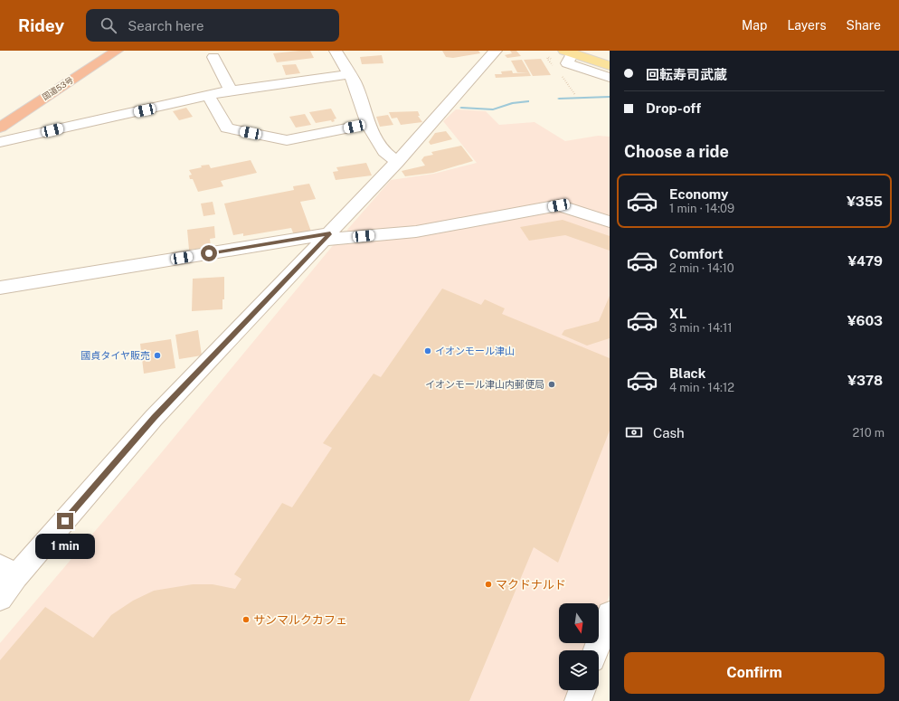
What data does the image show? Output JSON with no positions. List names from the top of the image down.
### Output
{
  "streets": {
    "highway": ["国道53号"]
  },
  "places": [
    "イオンモール津山",
    "國貞タイヤ販売",
    "イオンモール津山内郵便局",
    "マクドナルド",
    "サンマルクカフェ"
  ],
  "north": "bottom",
  "page": {
    "header": "Ridey",
    "search": "Search here",
    "nav": ["Map", "Layers", "Share"],
    "banner": ["回転寿司武蔵", "Drop-off"],
    "heading": "Choose a ride",
    "list": [
      {
        "name": "Economy",
        "note": "1 min · 14:09",
        "value": "¥355"
      },
      {
        "name": "Comfort",
        "note": "2 min · 14:10",
        "value": "¥479"
      },
      {
        "name": "XL",
        "note": "3 min · 14:11",
        "value": "¥603"
      },
      {
        "name": "Black",
        "note": "4 min · 14:12",
        "value": "¥378"
      }
    ],
    "pay": ["Cash", "210 m"],
    "bubble": "1 min",
    "buttons": "Confirm"
  }
}
